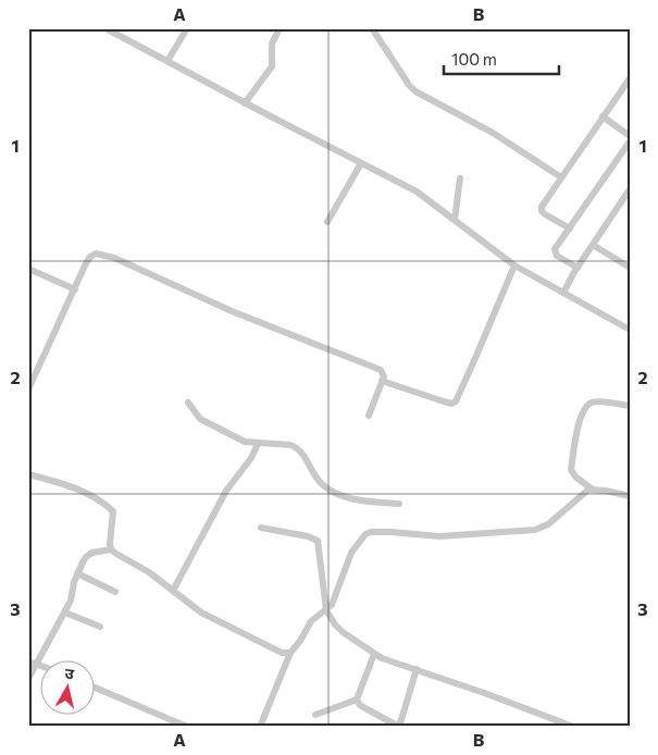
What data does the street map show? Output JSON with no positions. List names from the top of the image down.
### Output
{
  "scale_bar": "100 m",
  "north": "top",
  "grid": {
    "columns": ["A", "B"],
    "rows": ["1", "2", "3"]
  }
}
